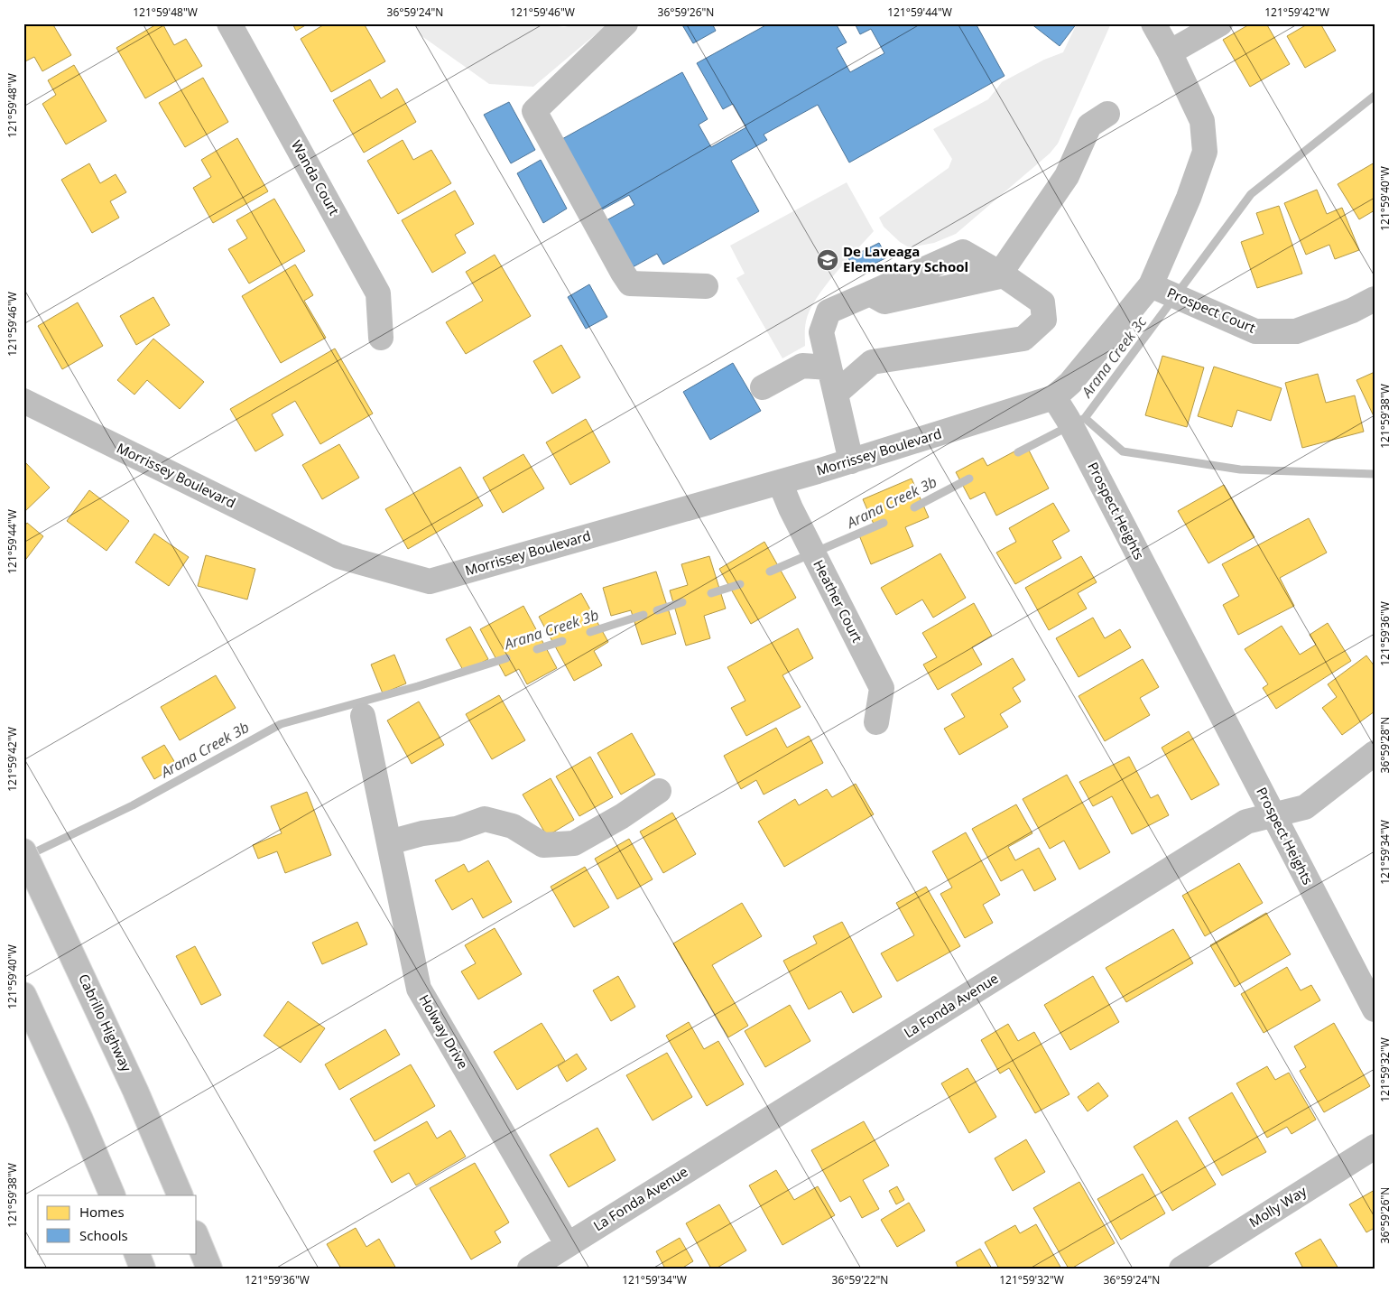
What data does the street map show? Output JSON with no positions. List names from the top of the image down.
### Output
{
  "streets": {
    "main road": [
      "Wanda Court",
      "Prospect Court",
      "Morrissey Boulevard",
      "Prospect Heights",
      "Heather Court",
      "La Fonda Avenue",
      "Cabrillo Highway",
      "Holway Drive",
      "Molly Way"
    ]
  },
  "crossings": [
    ["Morrissey Boulevard", "Prospect Heights"],
    ["Morrissey Boulevard", "Heather Court"],
    ["Prospect Heights", "La Fonda Avenue"],
    ["La Fonda Avenue", "Holway Drive"]
  ],
  "water": ["Arana Creek 3c", "Arana Creek 3b"],
  "places": {
    "school or university": ["De Laveaga Elementary School"]
  },
  "legend": ["Homes", "Schools"],
  "coordinates": [
    "121°59'48\"W",
    "36°59'24\"N",
    "121°59'46\"W",
    "36°59'26\"N",
    "121°59'44\"W",
    "121°59'42\"W",
    "121°59'40\"W",
    "121°59'38\"W",
    "121°59'36\"W",
    "36°59'28\"N",
    "121°59'34\"W",
    "121°59'32\"W",
    "36°59'22\"N"
  ]
}
